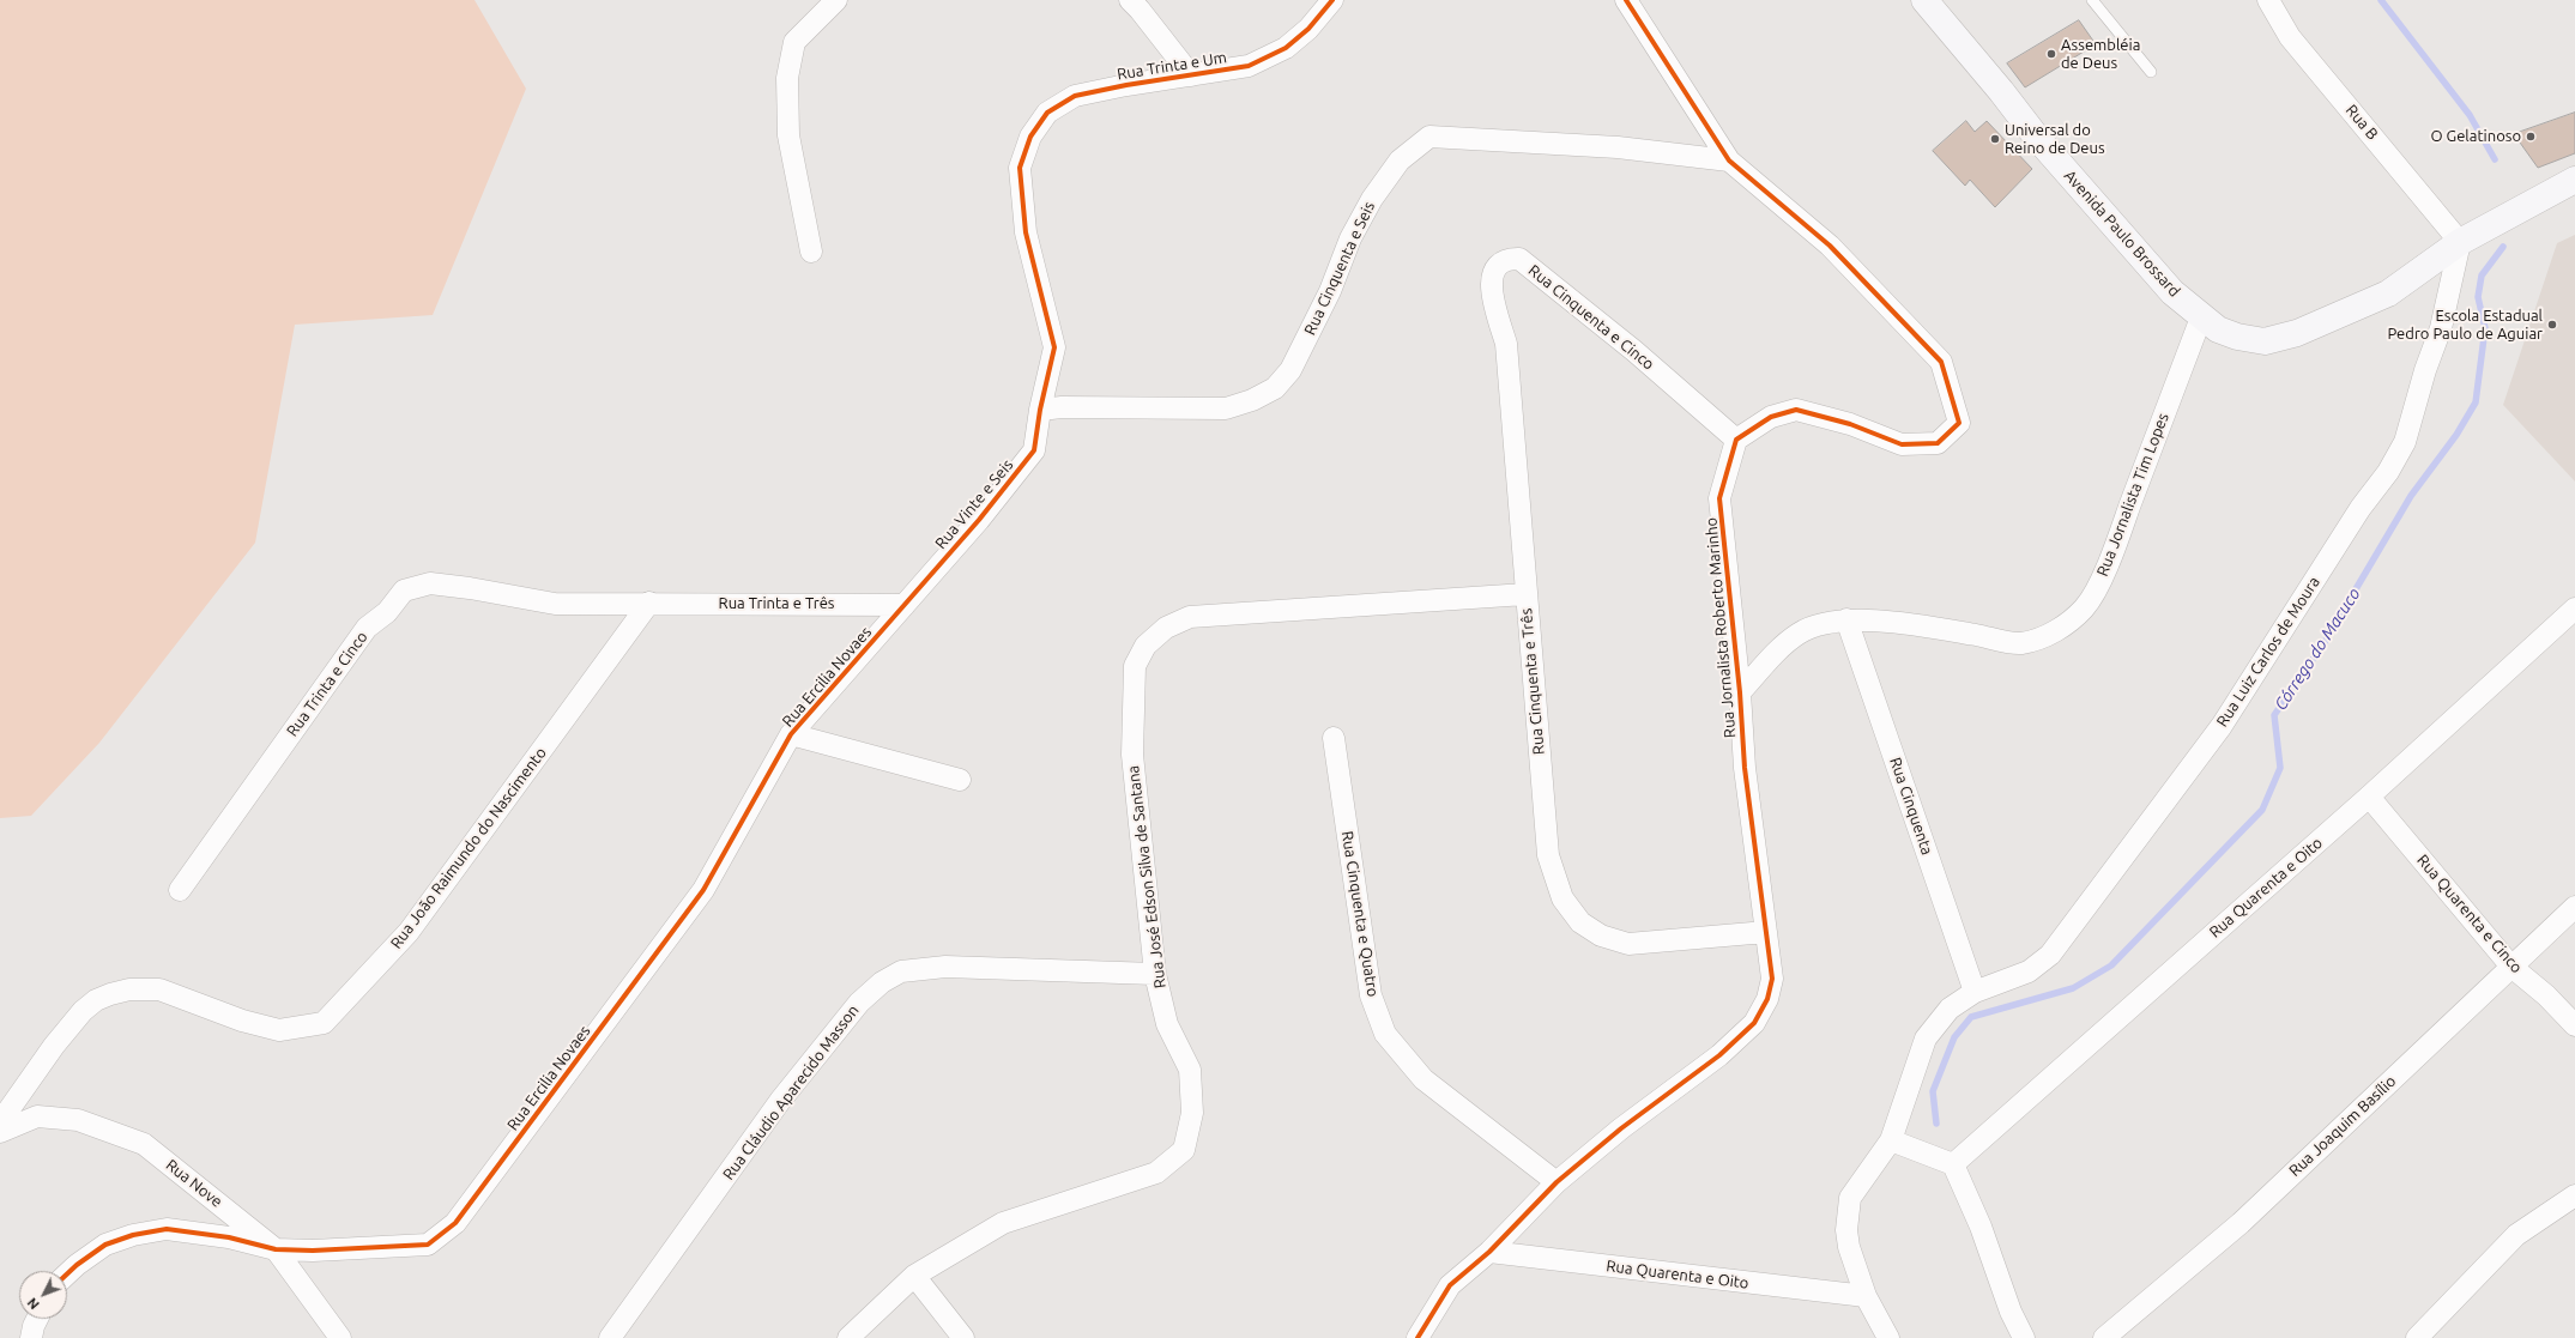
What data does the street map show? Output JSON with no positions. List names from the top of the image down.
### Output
{
  "streets": {
    "main road": ["Avenida Paulo Brossard"],
    "street": [
      "Rua Trinta e Um",
      "Rua B",
      "Rua Cinquenta e Seis",
      "Rua Cinquenta e Cinco",
      "Rua Jornalista Tim Lopes",
      "Rua Vinte e Seis",
      "Rua Trinta e Três",
      "Rua Jornalista Roberto Marinho",
      "Rua Luiz Carlos de Moura",
      "Rua Ercilia Novaes",
      "Rua Cinquenta e Três",
      "Rua Trinta e Cinco",
      "Rua Cinquenta",
      "Rua João Raimundo do Nascimento",
      "Rua José Edson Silva de Santana",
      "Rua Quarenta e Oito",
      "Rua Cinquenta e Quatro",
      "Rua Quarenta e Cinco",
      "Rua Cláudio Aparecido Masson",
      "Rua Joaquim Basílio",
      "Rua Nove"
    ]
  },
  "crossings": [
    ["Rua Trinta e Um", "Rua Cinquenta e Seis"],
    ["Rua Trinta e Um", "Rua Vinte e Seis"],
    ["Rua B", "Avenida Paulo Brossard"],
    ["Rua B", "Rua Luiz Carlos de Moura"],
    ["Avenida Paulo Brossard", "Rua Jornalista Tim Lopes"],
    ["Avenida Paulo Brossard", "Rua Luiz Carlos de Moura"],
    ["Rua Cinquenta e Seis", "Rua Vinte e Seis"],
    ["Rua Cinquenta e Cinco", "Rua Jornalista Roberto Marinho"],
    ["Rua Cinquenta e Cinco", "Rua Cinquenta e Três"],
    ["Rua Jornalista Tim Lopes", "Rua Jornalista Roberto Marinho"],
    ["Rua Jornalista Tim Lopes", "Rua Cinquenta"],
    ["Rua Vinte e Seis", "Rua Trinta e Três"],
    ["Rua Vinte e Seis", "Rua Ercilia Novaes"],
    ["Rua Trinta e Três", "Rua Ercilia Novaes"],
    ["Rua Trinta e Três", "Rua Trinta e Cinco"],
    ["Rua Trinta e Três", "Rua João Raimundo do Nascimento"],
    ["Rua Jornalista Roberto Marinho", "Rua Cinquenta e Três"],
    ["Rua Jornalista Roberto Marinho", "Rua Quarenta e Oito"],
    ["Rua Jornalista Roberto Marinho", "Rua Cinquenta e Quatro"],
    ["Rua Luiz Carlos de Moura", "Rua Cinquenta"],
    ["Rua Luiz Carlos de Moura", "Rua Quarenta e Oito"],
    ["Rua Ercilia Novaes", "Rua Nove"],
    ["Rua Cinquenta e Três", "Rua José Edson Silva de Santana"],
    ["Rua Trinta e Cinco", "Rua João Raimundo do Nascimento"],
    ["Rua José Edson Silva de Santana", "Rua Cláudio Aparecido Masson"],
    ["Rua Quarenta e Oito", "Rua Quarenta e Cinco"],
    ["Rua Quarenta e Cinco", "Rua Joaquim Basílio"]
  ],
  "water": ["Córrego do Macuco"],
  "places": [
    "Assembléia de Deus",
    "O Gelatinoso",
    "Universal do Reino de Deus",
    "Escola Estadual Pedro Paulo de Aguiar"
  ],
  "north": "bottom left"
}
